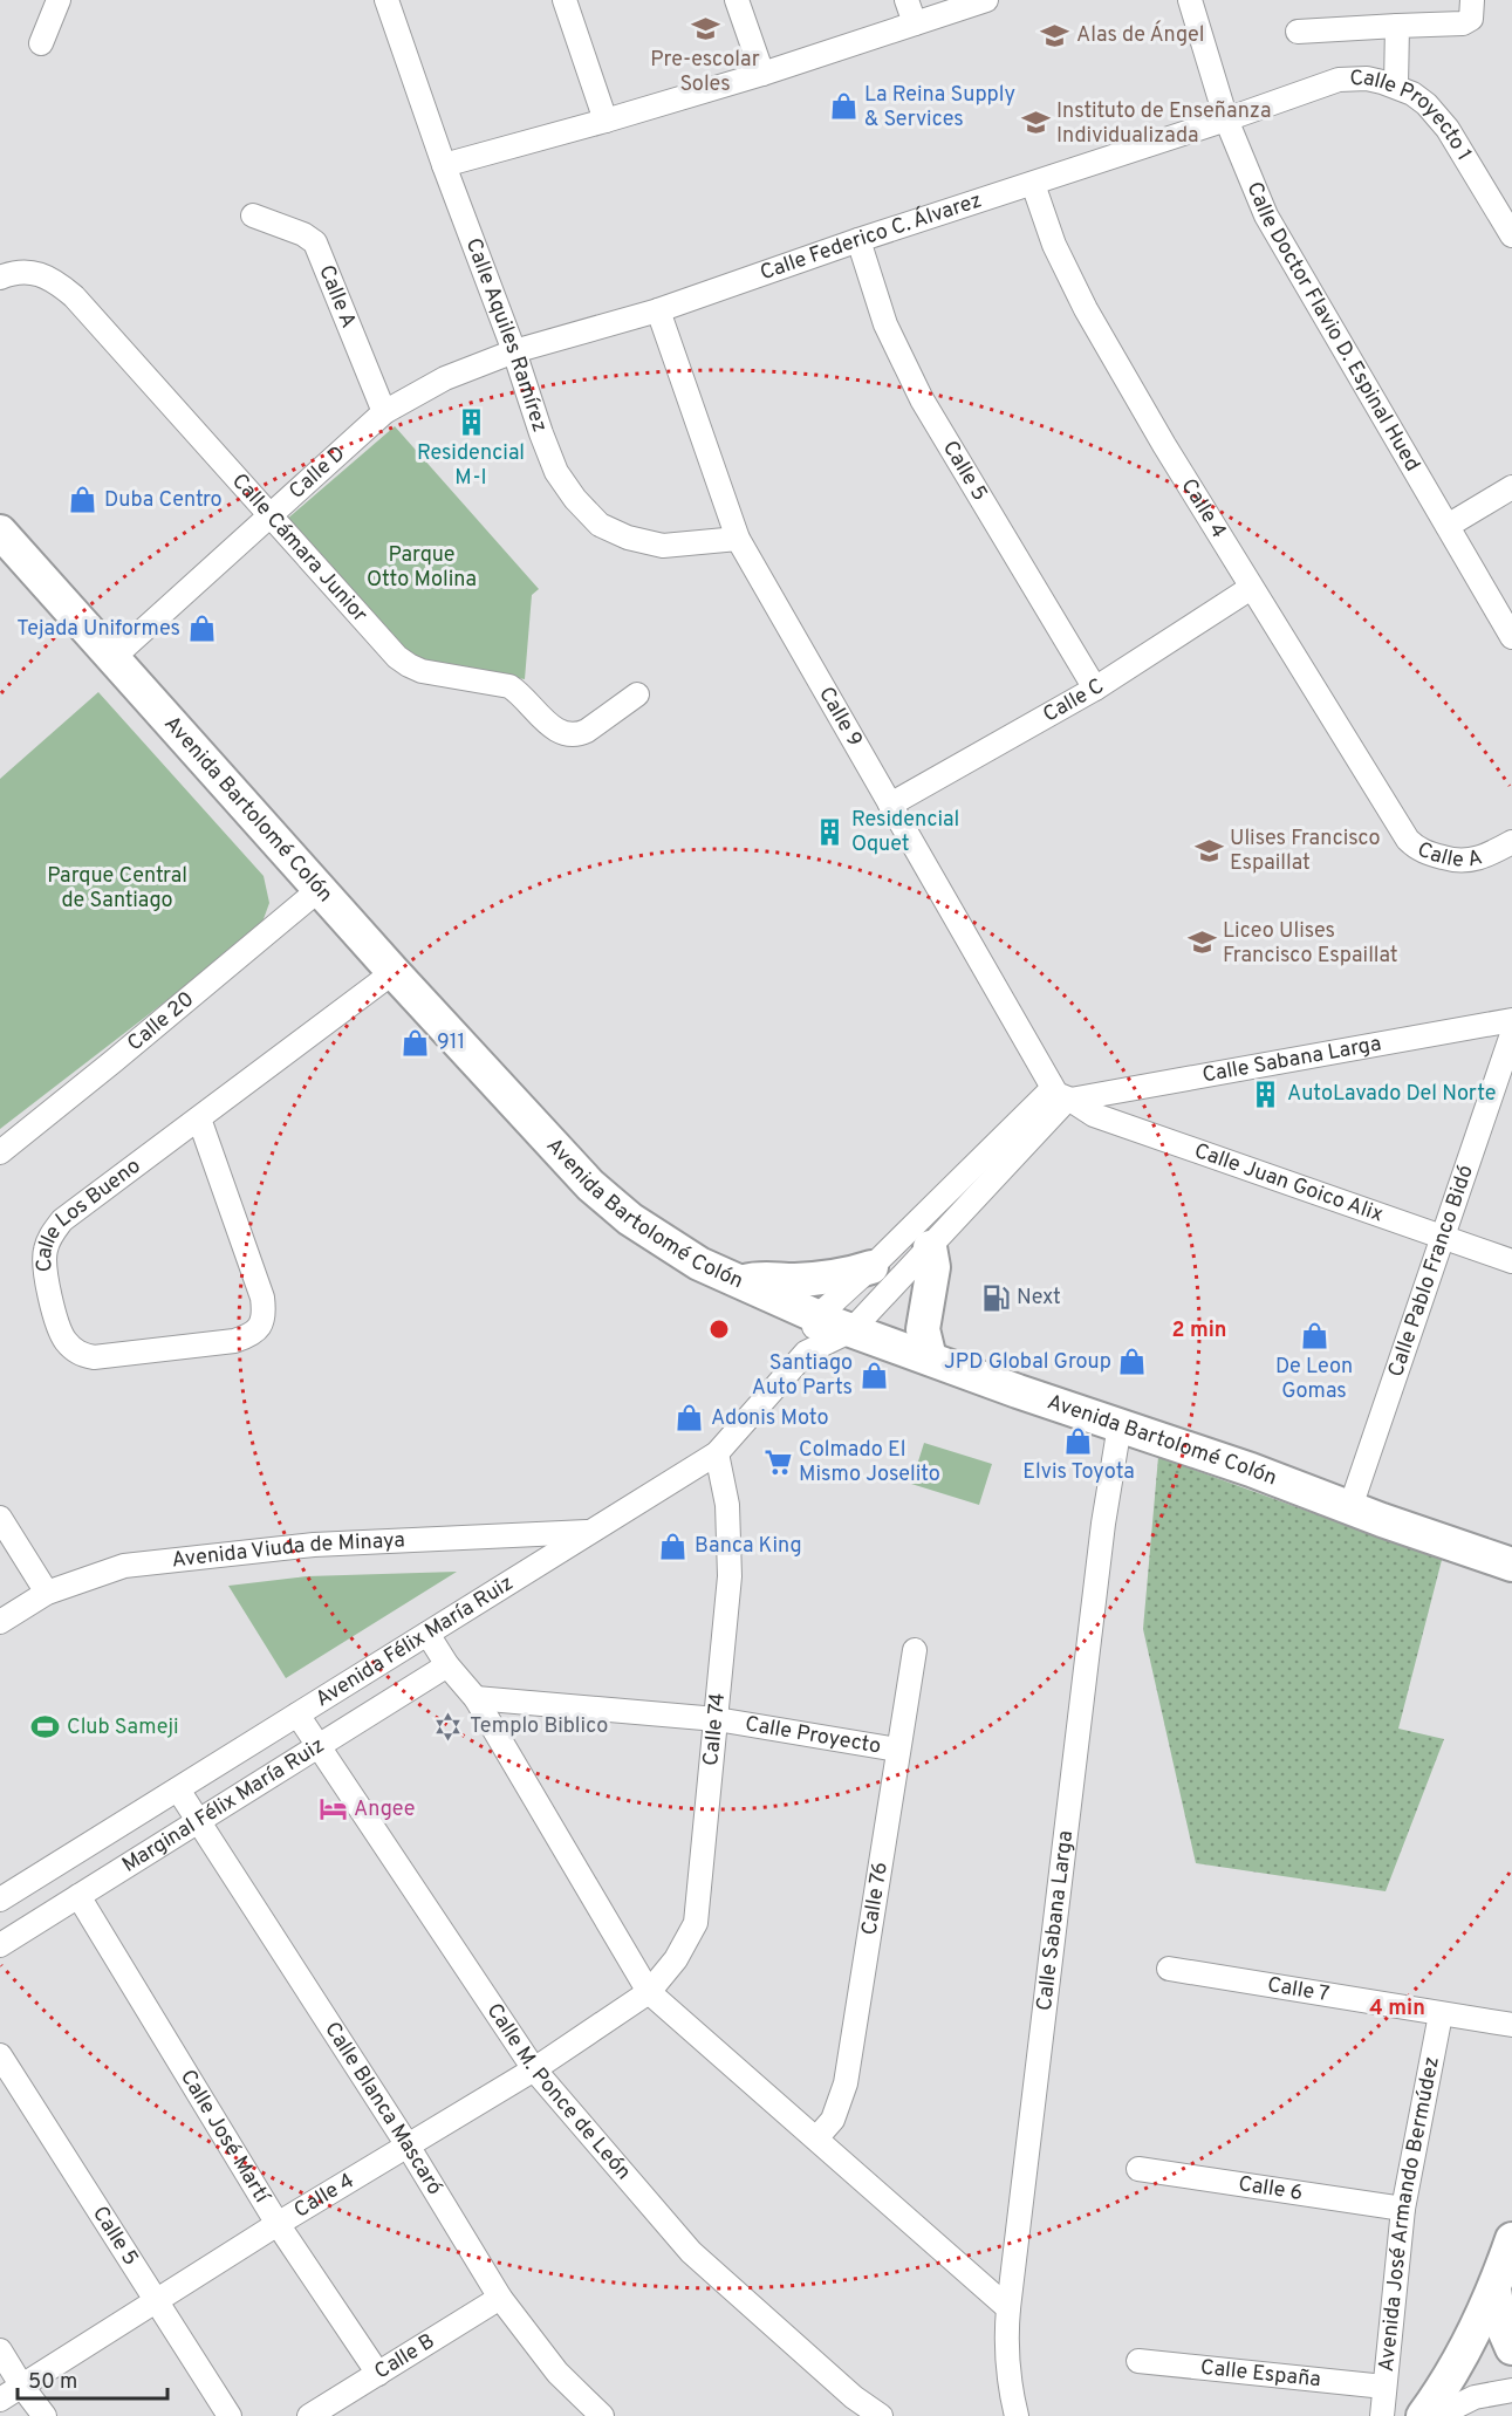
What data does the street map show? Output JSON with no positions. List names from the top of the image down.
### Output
{
  "streets": {
    "main road": ["Avenida Bartolomé Colón"],
    "street": [
      "Calle Proyecto 1",
      "Calle Federico C. Álvarez",
      "Calle A",
      "Calle Doctor Flavio D. Espinal Hued",
      "Calle Aquiles Ramírez",
      "Calle 5",
      "Calle D",
      "Calle 4",
      "Calle Cámara Junior",
      "Calle C",
      "Calle 9",
      "Calle 20",
      "Calle Sabana Larga",
      "Calle Juan Goico Alix",
      "Calle Los Bueno",
      "Calle Pablo Franco Bidó",
      "Avenida Viuda de Minaya",
      "Avenida Félix María Ruiz",
      "Calle 74",
      "Calle Proyecto",
      "Marginal Félix María Ruiz",
      "Calle 76",
      "Calle 7",
      "Calle M. Ponce de León",
      "Calle Blanca Mascaró",
      "Calle José Martí",
      "Calle 6",
      "Avenida José Armando Bermúdez",
      "Calle B",
      "Calle España"
    ]
  },
  "crossings": [
    ["Calle Proyecto 1", "Calle Federico C. Álvarez"],
    ["Calle Proyecto 1", "Calle Doctor Flavio D. Espinal Hued"],
    ["Calle Federico C. Álvarez", "Calle Doctor Flavio D. Espinal Hued"],
    ["Calle Federico C. Álvarez", "Calle Aquiles Ramírez"],
    ["Calle Federico C. Álvarez", "Calle 5"],
    ["Calle Federico C. Álvarez", "Calle D"],
    ["Calle Federico C. Álvarez", "Calle 4"],
    ["Calle Federico C. Álvarez", "Calle 9"],
    ["Calle A", "Calle D"],
    ["Calle A", "Calle 4"],
    ["Calle Aquiles Ramírez", "Calle D"],
    ["Calle Aquiles Ramírez", "Calle 9"],
    ["Calle 5", "Calle 4"],
    ["Calle 5", "Calle C"],
    ["Calle D", "Calle Cámara Junior"],
    ["Calle D", "Avenida Bartolomé Colón"],
    ["Calle 4", "Calle C"],
    ["Calle 4", "Calle 74"],
    ["Calle 4", "Calle M. Ponce de León"],
    ["Calle 4", "Calle Blanca Mascaró"],
    ["Calle 4", "Calle José Martí"],
    ["Calle C", "Calle 9"],
    ["Calle 9", "Calle Sabana Larga"],
    ["Calle 9", "Calle Juan Goico Alix"],
    ["Avenida Bartolomé Colón", "Calle 20"],
    ["Avenida Bartolomé Colón", "Calle Sabana Larga"],
    ["Avenida Bartolomé Colón", "Calle Los Bueno"],
    ["Avenida Bartolomé Colón", "Calle Pablo Franco Bidó"],
    ["Avenida Bartolomé Colón", "Avenida Félix María Ruiz"],
    ["Calle Sabana Larga", "Calle Juan Goico Alix"],
    ["Calle Juan Goico Alix", "Calle Pablo Franco Bidó"],
    ["Avenida Viuda de Minaya", "Avenida Félix María Ruiz"],
    ["Avenida Félix María Ruiz", "Calle 74"],
    ["Avenida Félix María Ruiz", "Calle M. Ponce de León"],
    ["Avenida Félix María Ruiz", "Calle Blanca Mascaró"],
    ["Calle 74", "Calle Proyecto"],
    ["Calle Proyecto", "Calle 76"],
    ["Marginal Félix María Ruiz", "Calle M. Ponce de León"],
    ["Marginal Félix María Ruiz", "Calle Blanca Mascaró"],
    ["Marginal Félix María Ruiz", "Calle José Martí"],
    ["Calle 7", "Avenida José Armando Bermúdez"],
    ["Calle Blanca Mascaró", "Calle B"],
    ["Calle José Martí", "Calle B"],
    ["Calle 6", "Avenida José Armando Bermúdez"],
    ["Avenida José Armando Bermúdez", "Calle España"]
  ],
  "parks": ["Parque Otto Molina", "Parque Central de Santiago"],
  "places": {
    "school or university": [
      "Pre-escolar Soles",
      "Alas de Ángel",
      "Instituto de Enseñanza Individualizada",
      "Ulises Francisco Espaillat",
      "Liceo Ulises Francisco Espaillat"
    ],
    "shop": [
      "La Reina Supply & Services",
      "Duba Centro",
      "Tejada Uniformes",
      "911",
      "De Leon Gomas",
      "JPD Global Group",
      "Santiago Auto Parts",
      "Adonis Moto",
      "Elvis Toyota",
      "Banca King"
    ],
    "building": ["Residencial M-I", "Residencial Oquet", "AutoLavado Del Norte"],
    "fuel station": ["Next"],
    "supermarket": ["Colmado El Mismo Joselito"],
    "synagogue": ["Templo Biblico"],
    "sports": ["Club Sameji"],
    "hotel": ["Angee"]
  },
  "scale_bar": "50 m",
  "rings": ["2 min", "4 min"]
}
